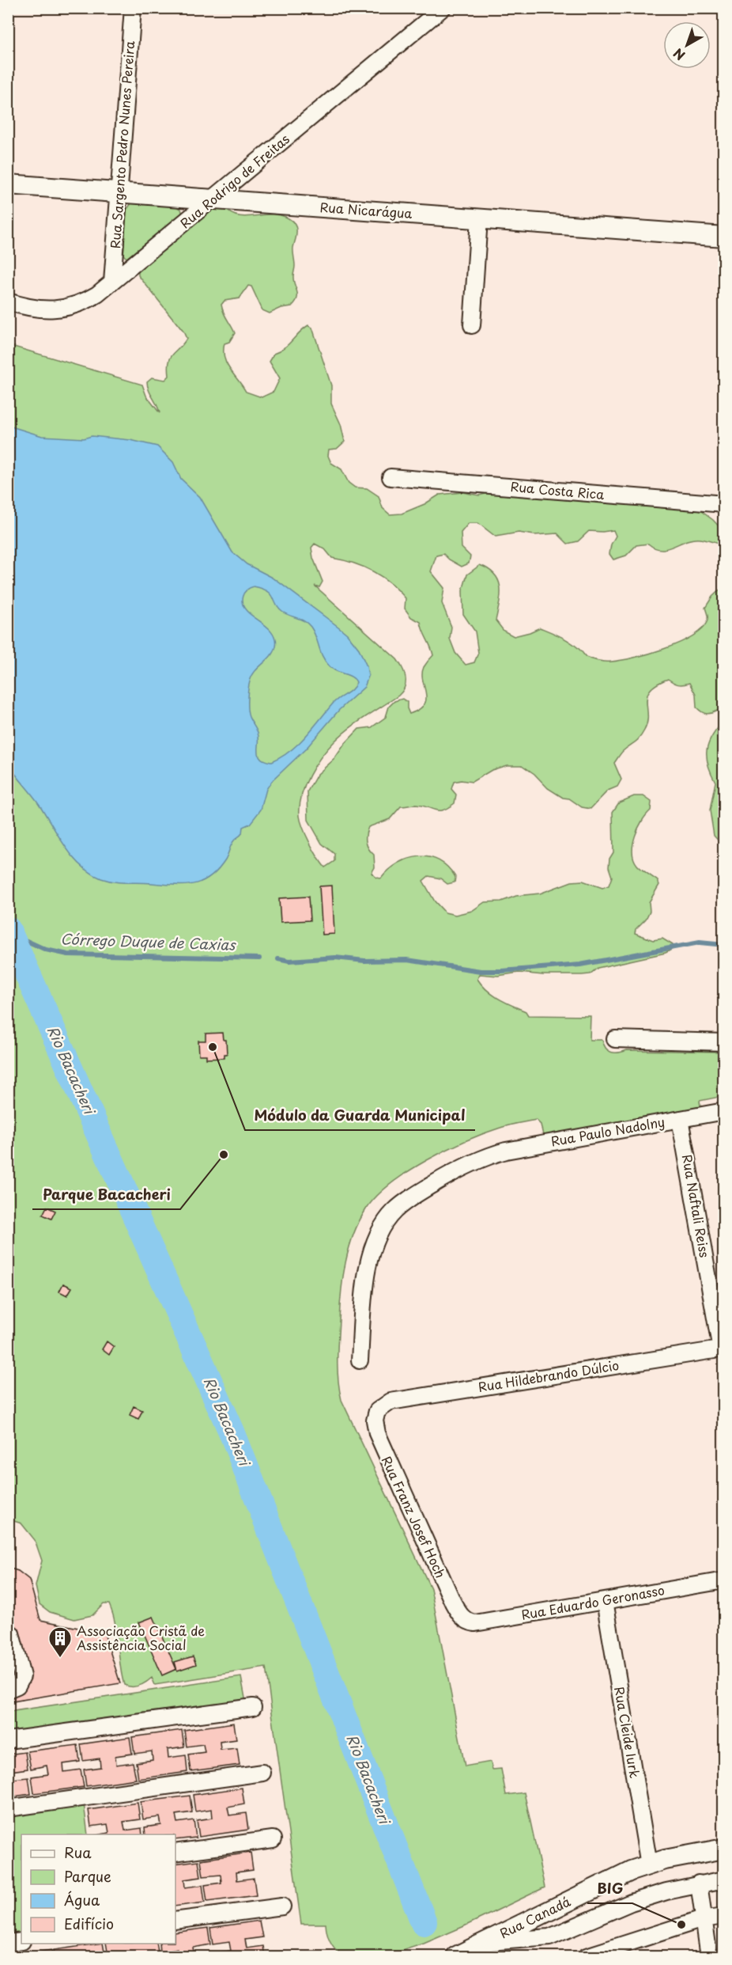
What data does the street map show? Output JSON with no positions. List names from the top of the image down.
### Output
{
  "streets": {
    "main road": ["Rua Nicarágua", "Rua Canadá"],
    "street": [
      "Rua Sargento Pedro Nunes Pereira",
      "Rua Rodrigo de Freitas",
      "Rua Costa Rica",
      "Rua Paulo Nadolny",
      "Rua Naftali Reiss",
      "Rua Hildebrando Dúlcio",
      "Rua Franz Josef Hoch",
      "Rua Eduardo Geronasso",
      "Rua Cleide Iurk"
    ]
  },
  "crossings": [
    ["Rua Sargento Pedro Nunes Pereira", "Rua Rodrigo de Freitas"],
    ["Rua Sargento Pedro Nunes Pereira", "Rua Nicarágua"],
    ["Rua Rodrigo de Freitas", "Rua Nicarágua"],
    ["Rua Paulo Nadolny", "Rua Naftali Reiss"],
    ["Rua Naftali Reiss", "Rua Hildebrando Dúlcio"],
    ["Rua Hildebrando Dúlcio", "Rua Franz Josef Hoch"],
    ["Rua Franz Josef Hoch", "Rua Eduardo Geronasso"],
    ["Rua Eduardo Geronasso", "Rua Cleide Iurk"],
    ["Rua Cleide Iurk", "Rua Canadá"]
  ],
  "water": ["Córrego Duque de Caxias", "Rio Bacacheri"],
  "places": {
    "other": ["Módulo da Guarda Municipal", "Parque Bacacheri", "BIG"],
    "building": ["Associação Cristã de Assistência Social"]
  },
  "legend": [
    "Rua",
    "Parque",
    "Água",
    "Edifício"
  ],
  "north": "bottom left"
}
